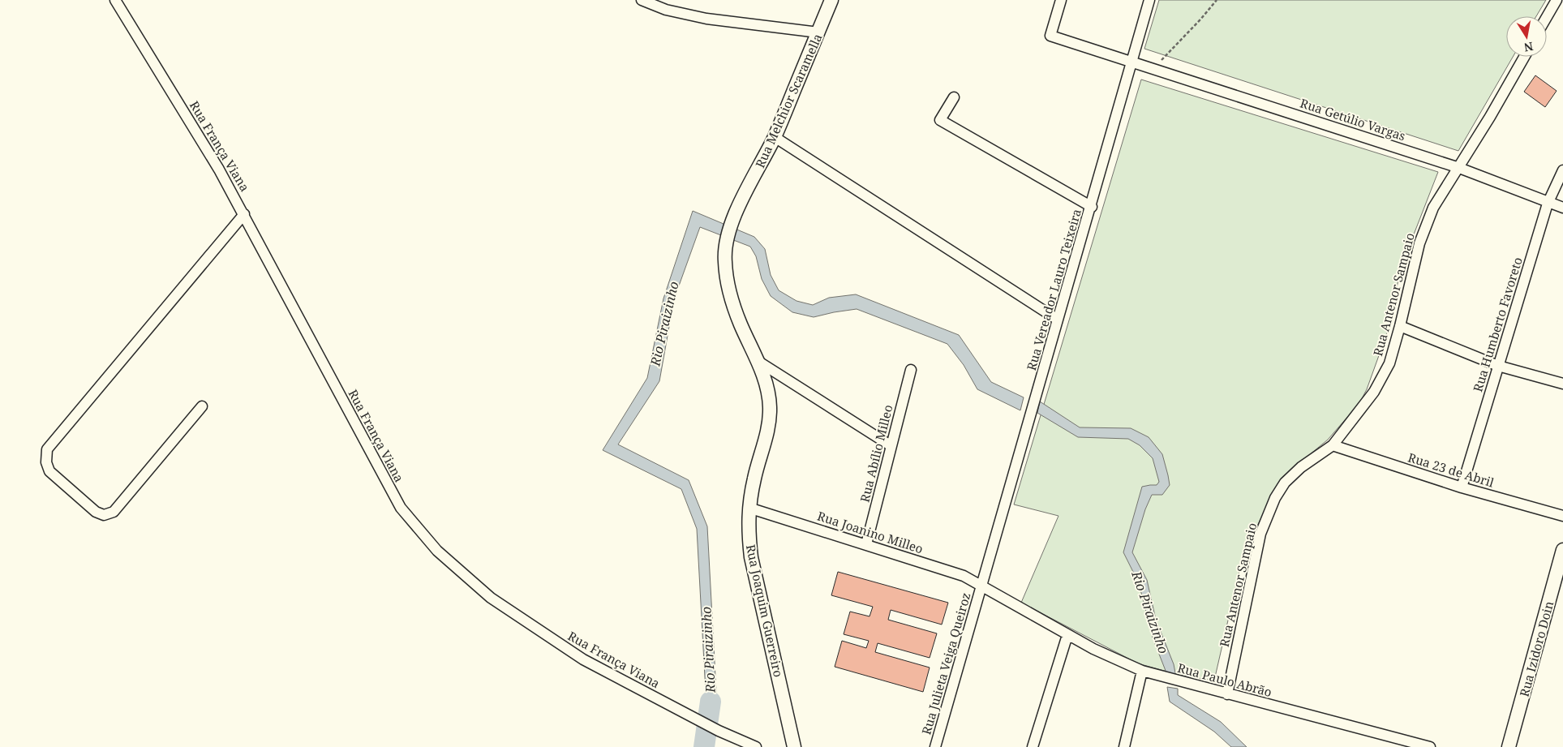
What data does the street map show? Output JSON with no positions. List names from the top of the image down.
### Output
{
  "streets": {
    "street": [
      "Rua Melchior Scaramella",
      "Rua Getúlio Vargas",
      "Rua França Viana",
      "Rua Vereador Lauro Teixeira",
      "Rua Antenor Sampaio",
      "Rua Humberto Favoreto",
      "Rua Abílio Milleo",
      "Rua 23 de Abril",
      "Rua Joanino Milleo",
      "Rua Joaquim Guerreiro",
      "Rua Izidoro Doin",
      "Rua Julieta Veiga Queiroz",
      "Rua Paulo Abrão"
    ]
  },
  "crossings": [
    ["Rua Melchior Scaramella", "Rua Joaquim Guerreiro"],
    ["Rua Getúlio Vargas", "Rua Vereador Lauro Teixeira"],
    ["Rua Getúlio Vargas", "Rua Antenor Sampaio"],
    ["Rua Getúlio Vargas", "Rua Humberto Favoreto"],
    ["Rua Vereador Lauro Teixeira", "Rua Joanino Milleo"],
    ["Rua Vereador Lauro Teixeira", "Rua Julieta Veiga Queiroz"],
    ["Rua Vereador Lauro Teixeira", "Rua Paulo Abrão"],
    ["Rua Antenor Sampaio", "Rua 23 de Abril"],
    ["Rua Antenor Sampaio", "Rua Paulo Abrão"],
    ["Rua Humberto Favoreto", "Rua 23 de Abril"],
    ["Rua Abílio Milleo", "Rua Joanino Milleo"],
    ["Rua Joanino Milleo", "Rua Joaquim Guerreiro"],
    ["Rua Joanino Milleo", "Rua Julieta Veiga Queiroz"],
    ["Rua Joanino Milleo", "Rua Paulo Abrão"],
    ["Rua Julieta Veiga Queiroz", "Rua Paulo Abrão"]
  ],
  "water": ["Rio Piraizinho"],
  "north": "bottom"
}
